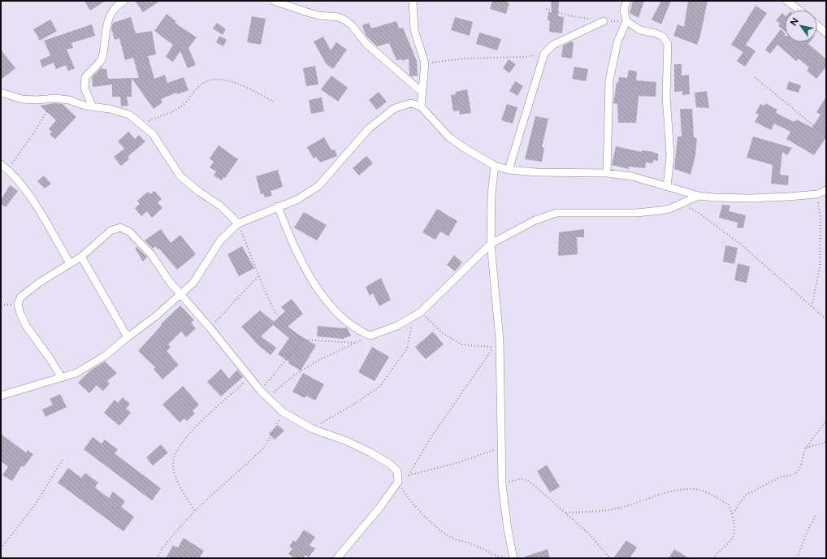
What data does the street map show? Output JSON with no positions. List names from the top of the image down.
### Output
{
  "north": "top left"
}
